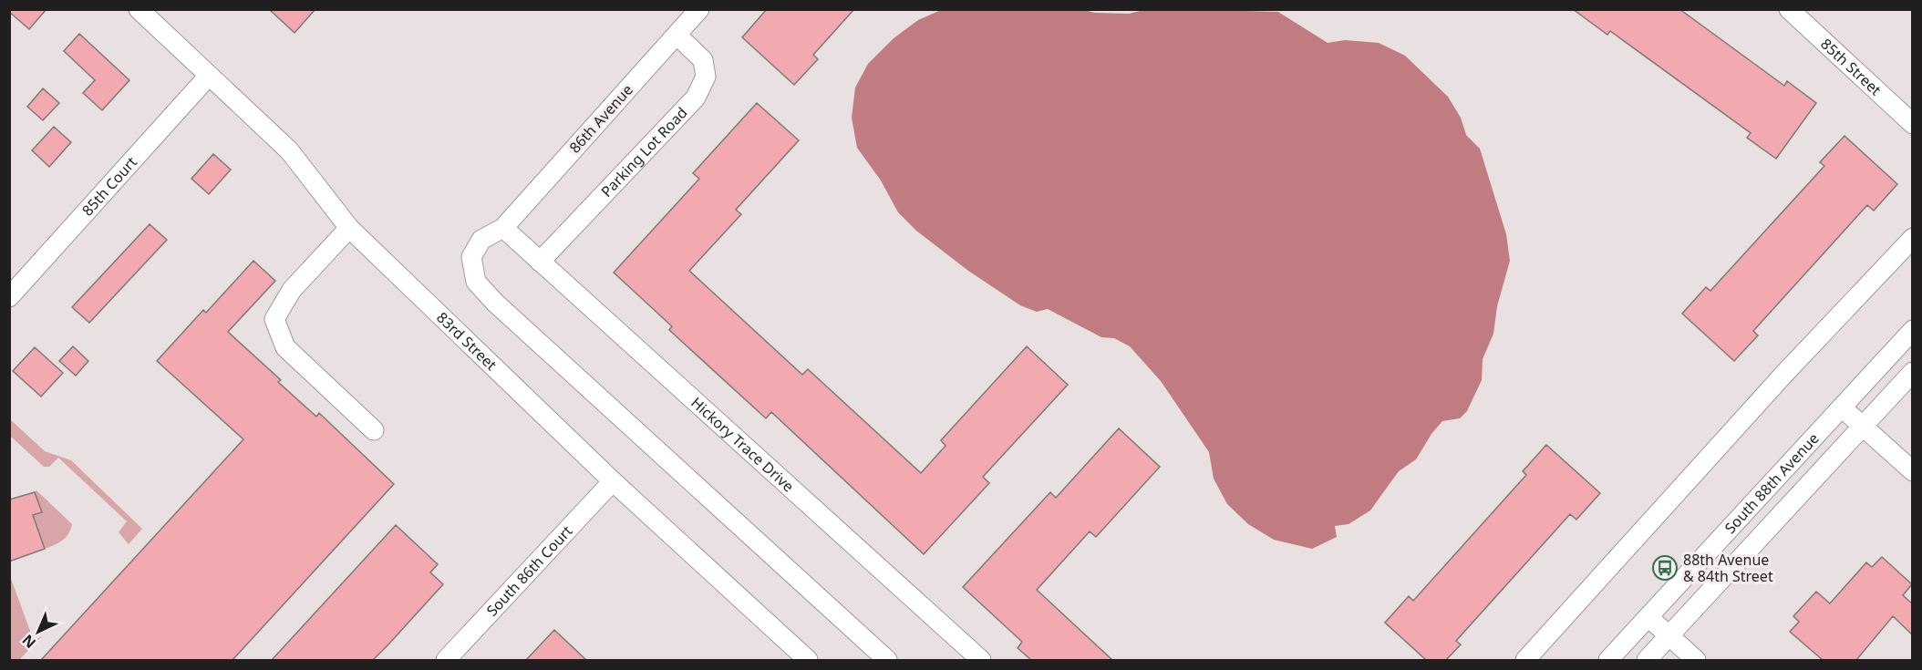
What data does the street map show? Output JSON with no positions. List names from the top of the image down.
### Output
{
  "streets": {
    "street": [
      "85th Street",
      "86th Avenue",
      "Parking Lot Road",
      "85th Court",
      "83rd Street",
      "Hickory Trace Drive",
      "South 88th Avenue",
      "South 86th Court"
    ]
  },
  "crossings": [
    ["86th Avenue", "Parking Lot Road"],
    ["86th Avenue", "Hickory Trace Drive"],
    ["Parking Lot Road", "Hickory Trace Drive"],
    ["85th Court", "83rd Street"],
    ["83rd Street", "South 86th Court"]
  ],
  "places": {
    "bus stop": ["88th Avenue & 84th Street"]
  },
  "north": "bottom left"
}
